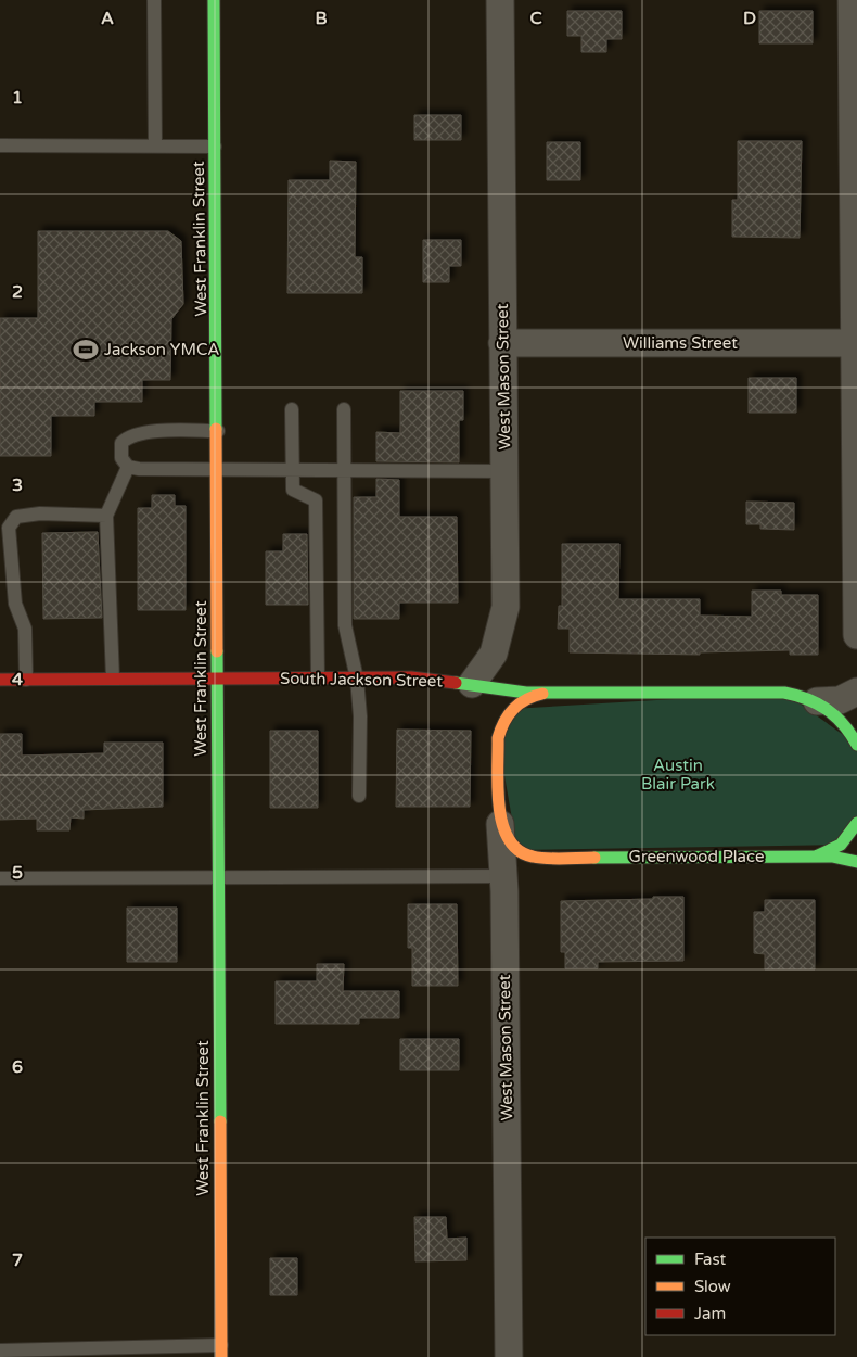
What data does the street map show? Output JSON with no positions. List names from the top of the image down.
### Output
{
  "streets": {
    "street": [
      "West Franklin Street",
      "Williams Street",
      "West Mason Street",
      "South Jackson Street",
      "Greenwood Place"
    ]
  },
  "crossings": [
    ["West Franklin Street", "South Jackson Street"],
    ["Williams Street", "West Mason Street"],
    ["West Mason Street", "South Jackson Street"],
    ["West Mason Street", "Greenwood Place"]
  ],
  "parks": ["Austin Blair Park"],
  "places": {
    "sports": ["Jackson YMCA"]
  },
  "legend": ["Fast", "Slow", "Jam"],
  "grid": {
    "columns": [
      "A",
      "B",
      "C",
      "D"
    ],
    "rows": [
      "1",
      "2",
      "3",
      "4",
      "5",
      "6",
      "7"
    ]
  }
}
